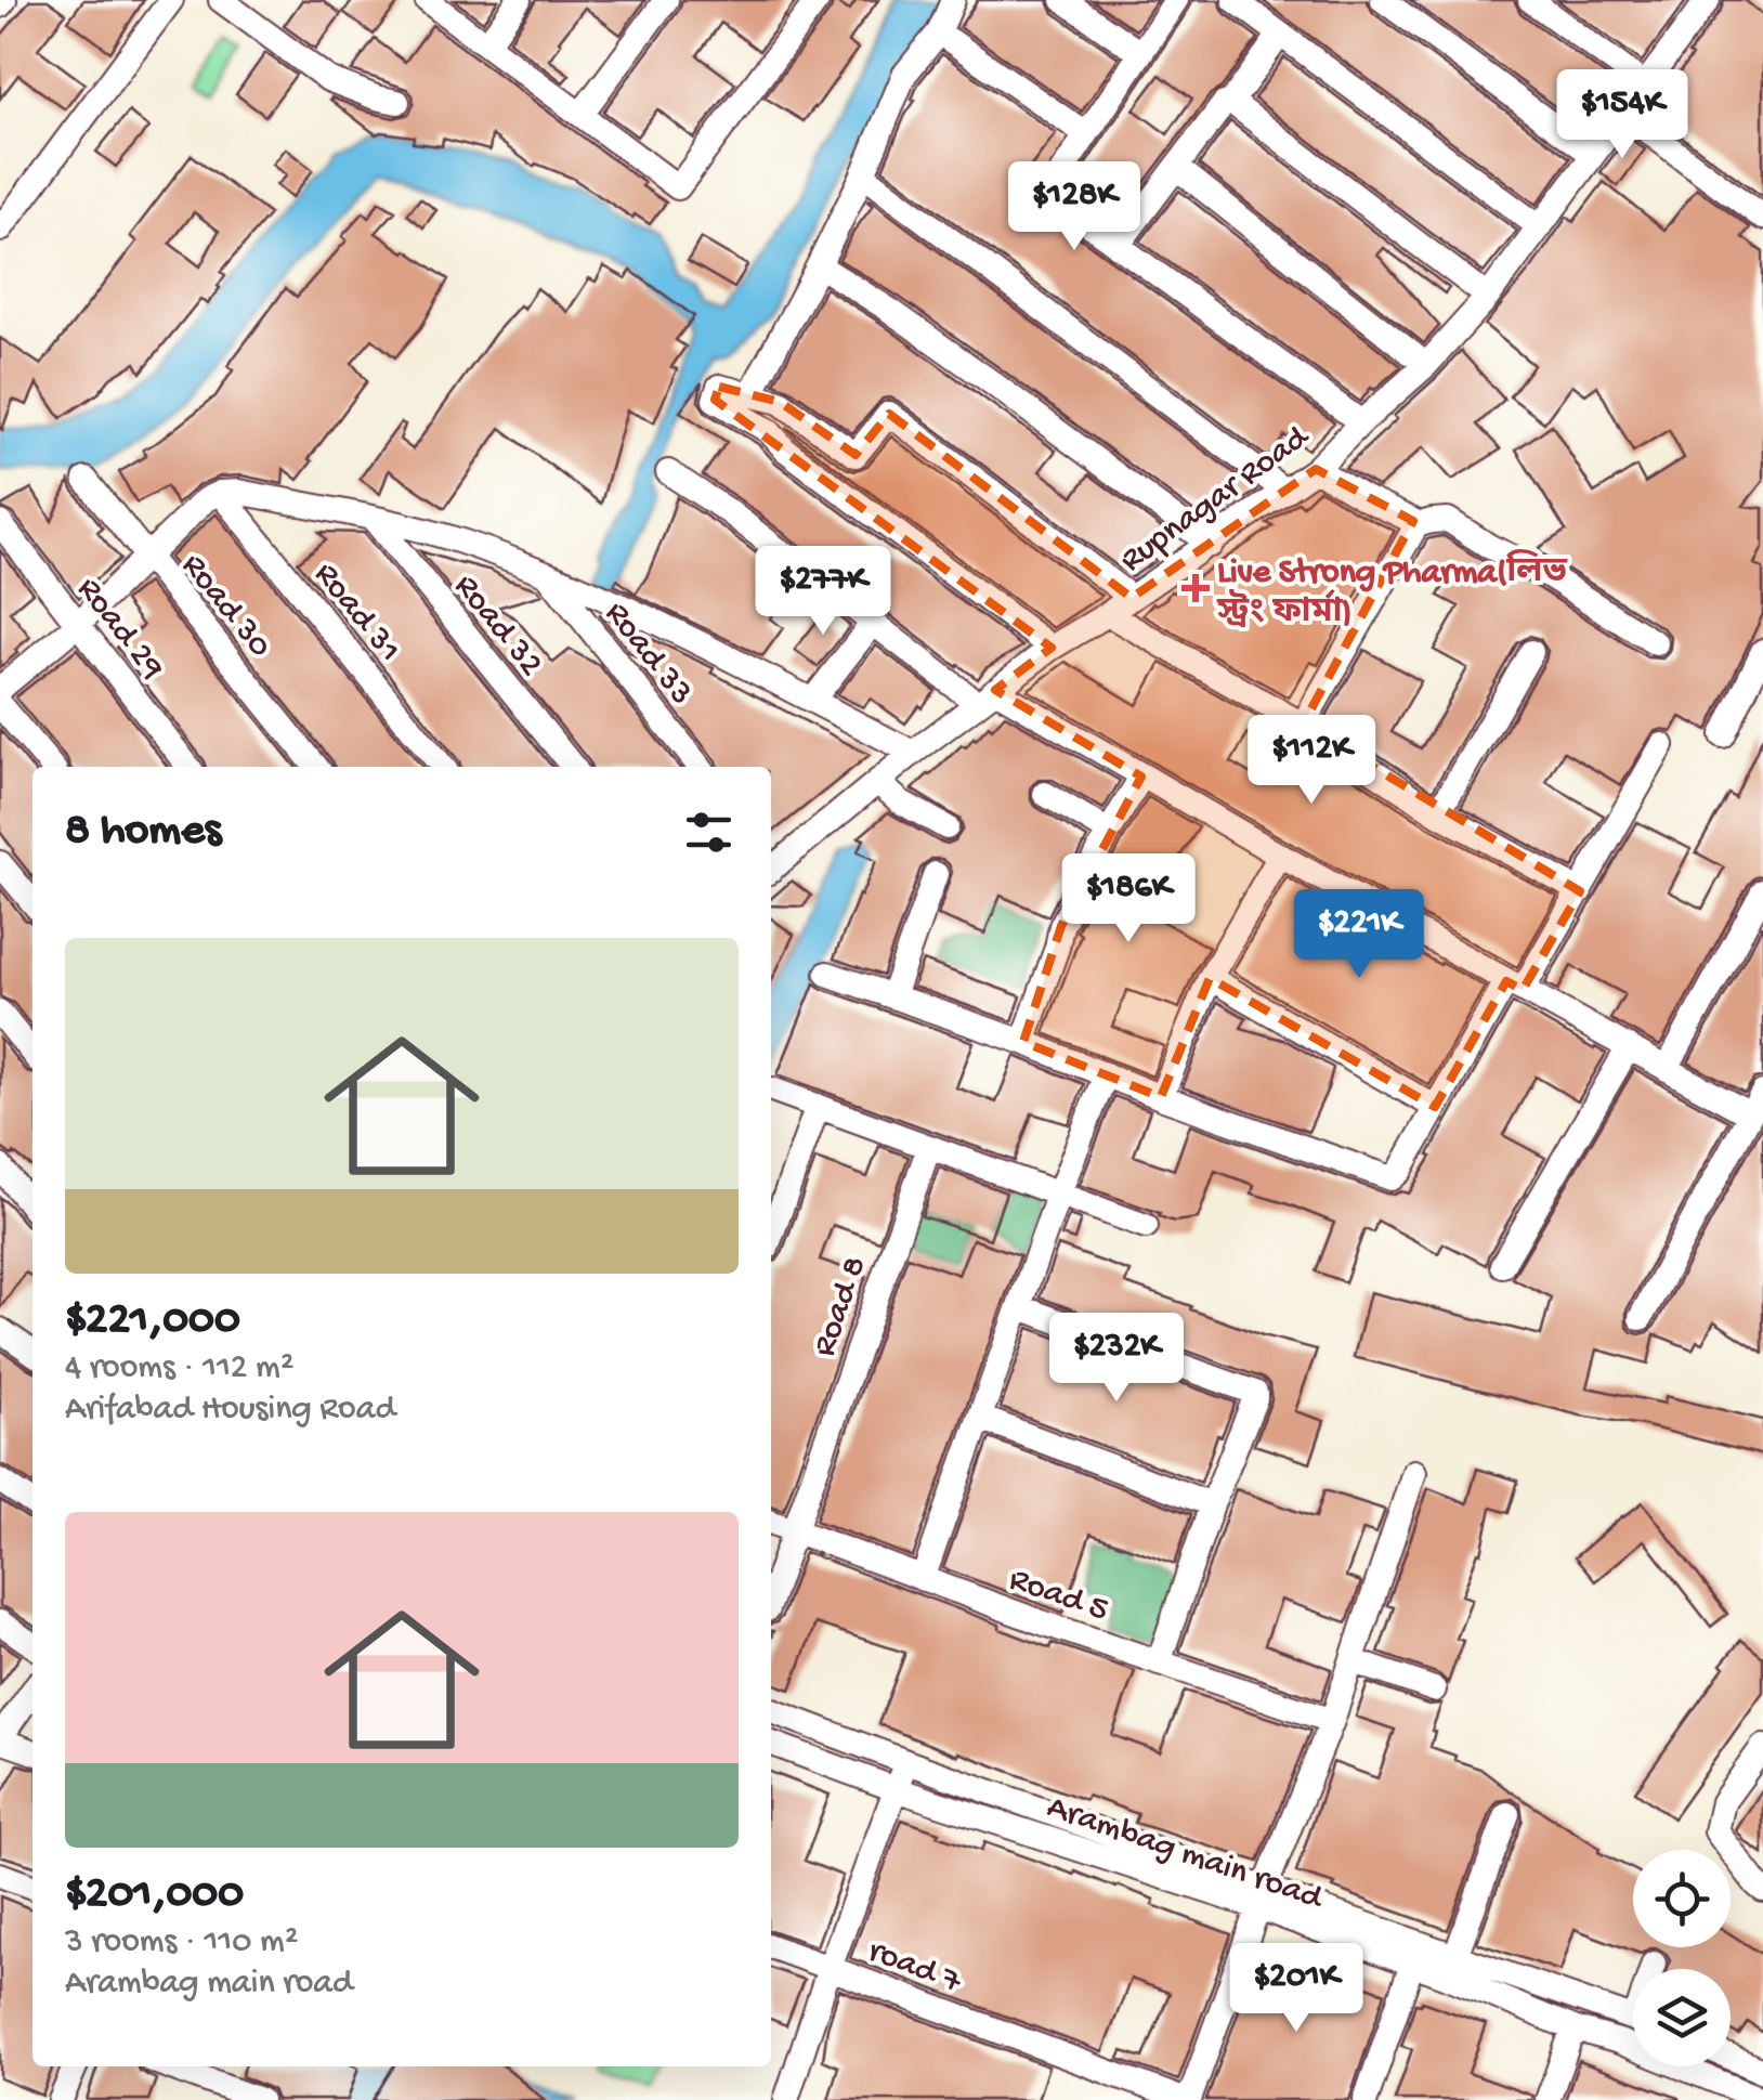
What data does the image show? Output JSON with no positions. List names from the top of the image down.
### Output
{
  "streets": {
    "street": [
      "Rupnagar Road",
      "Road 30",
      "Road 31",
      "Road 32",
      "Road 29",
      "Road 33",
      "Road 8",
      "Road 5",
      "Arambag main road",
      "road 7"
    ]
  },
  "crossings": [
    ["Road 8", "Road 5"],
    ["Arambag main road", "road 7"]
  ],
  "places": {
    "health": ["Live Strong Pharma(লিভ স্ট্রং ফার্মা)"]
  },
  "page": {
    "price": [
      "$154K",
      "$128K",
      "$277K",
      "$112K",
      "$186K",
      "$221K",
      "$232K",
      "$201K"
    ],
    "heading": "8 homes",
    "list": [
      {
        "name": "$221,000",
        "note": "4 rooms · 112 m² · Arifabad Housing Road"
      },
      {
        "name": "$201,000",
        "note": "3 rooms · 110 m² · Arambag main road"
      }
    ]
  }
}
